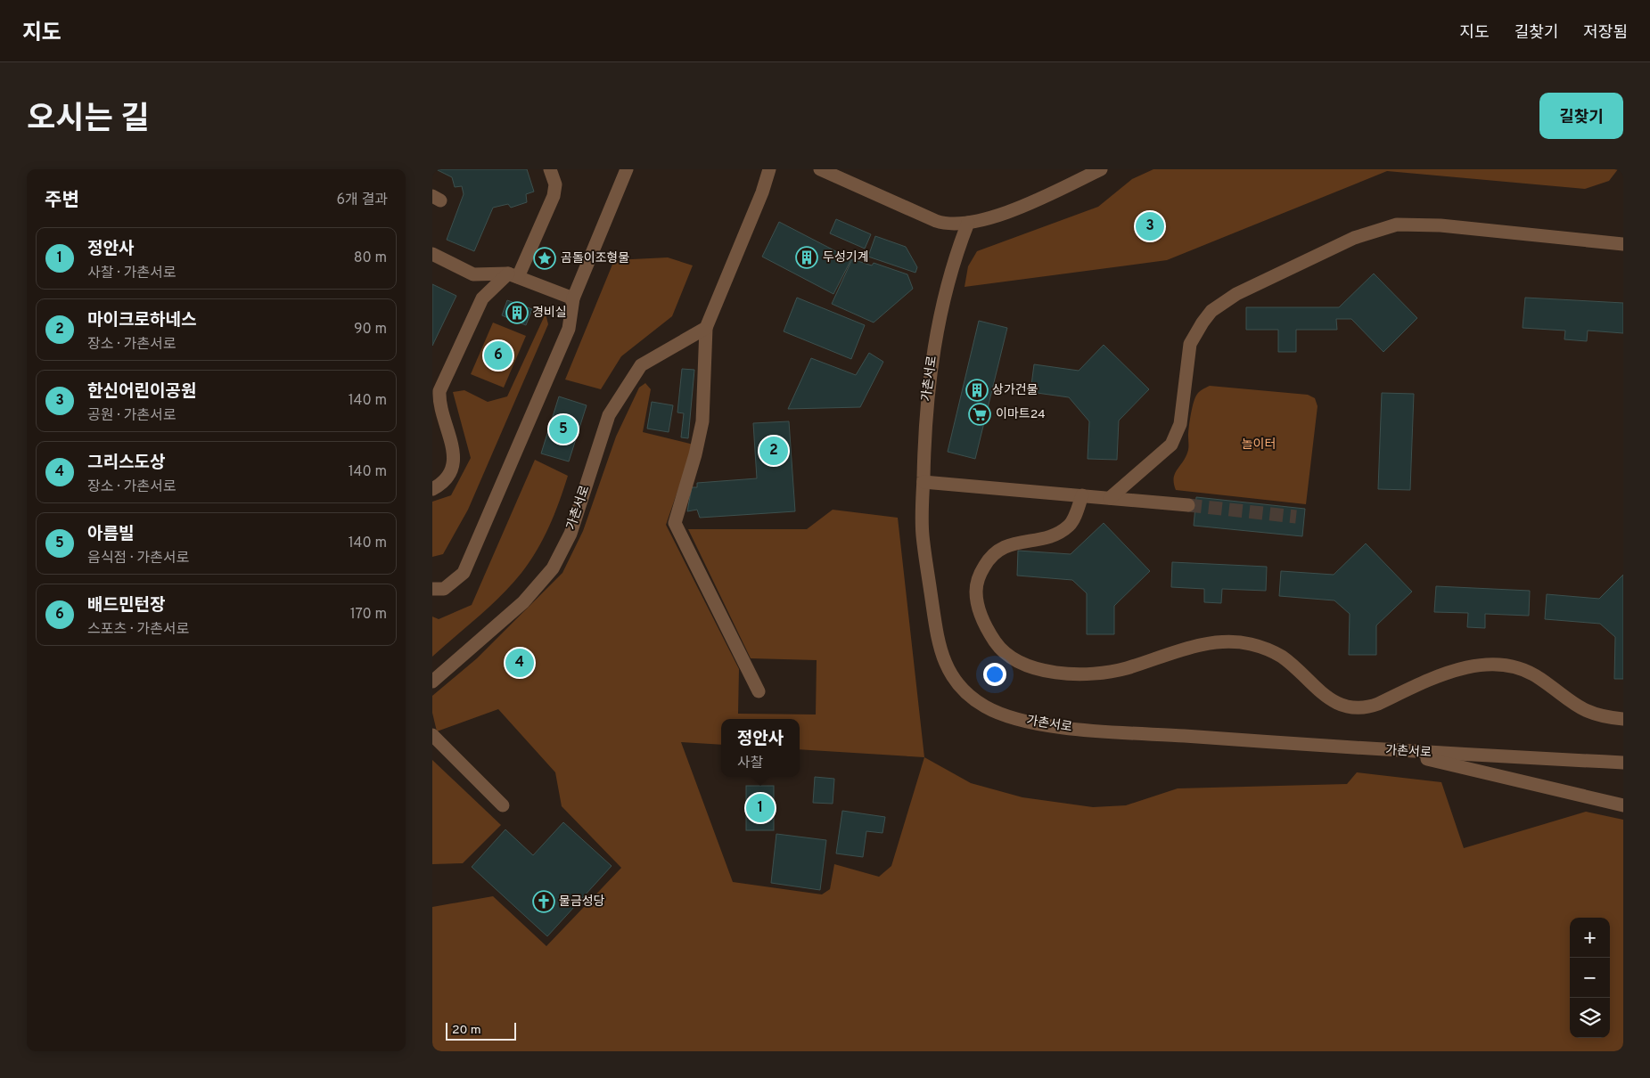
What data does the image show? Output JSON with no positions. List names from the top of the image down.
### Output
{
  "streets": {
    "street": ["가촌서로"]
  },
  "parks": ["놀이터"],
  "places": {
    "building": ["두성기계", "경비실", "상가건물"],
    "place": ["곰돌이조형물"],
    "supermarket": ["이마트24"],
    "church": ["물금성당"]
  },
  "scale_bar": "20 m",
  "page": {
    "header": "지도",
    "nav": ["지도", "길찾기", "저장됨"],
    "title": "오시는 길",
    "buttons": "길찾기",
    "heading": ["주변", "6개 결과"],
    "pins": [
      "3",
      "6",
      "5",
      "2",
      "4",
      "1"
    ],
    "list": [
      {
        "mark": "1",
        "name": "정안사",
        "note": "사찰 · 가촌서로",
        "value": "80 m"
      },
      {
        "mark": "2",
        "name": "마이크로하네스",
        "note": "장소 · 가촌서로",
        "value": "90 m"
      },
      {
        "mark": "3",
        "name": "한신어린이공원",
        "note": "공원 · 가촌서로",
        "value": "140 m"
      },
      {
        "mark": "4",
        "name": "그리스도상",
        "note": "장소 · 가촌서로",
        "value": "140 m"
      },
      {
        "mark": "5",
        "name": "아름빌",
        "note": "음식점 · 가촌서로",
        "value": "140 m"
      },
      {
        "mark": "6",
        "name": "배드민턴장",
        "note": "스포츠 · 가촌서로",
        "value": "170 m"
      }
    ],
    "popup": ["정안사", "사찰"],
    "map_buttons": ["+", "−"],
    "scale": "20 m"
  }
}
